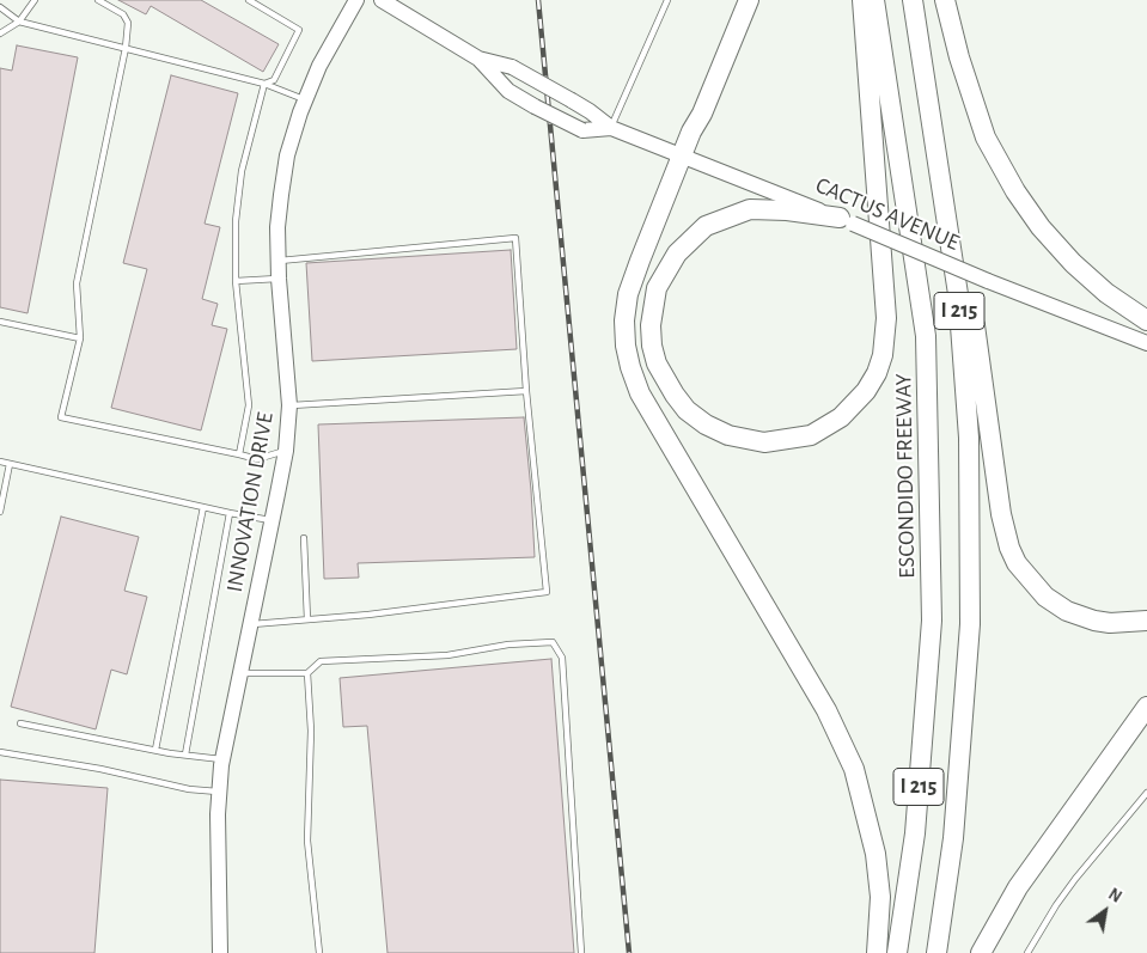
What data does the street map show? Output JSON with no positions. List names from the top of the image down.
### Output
{
  "streets": {
    "highway": ["I 215", "ESCONDIDO FREEWAY"],
    "main road": ["CACTUS AVENUE", "INNOVATION DRIVE"]
  },
  "north": "top right"
}
